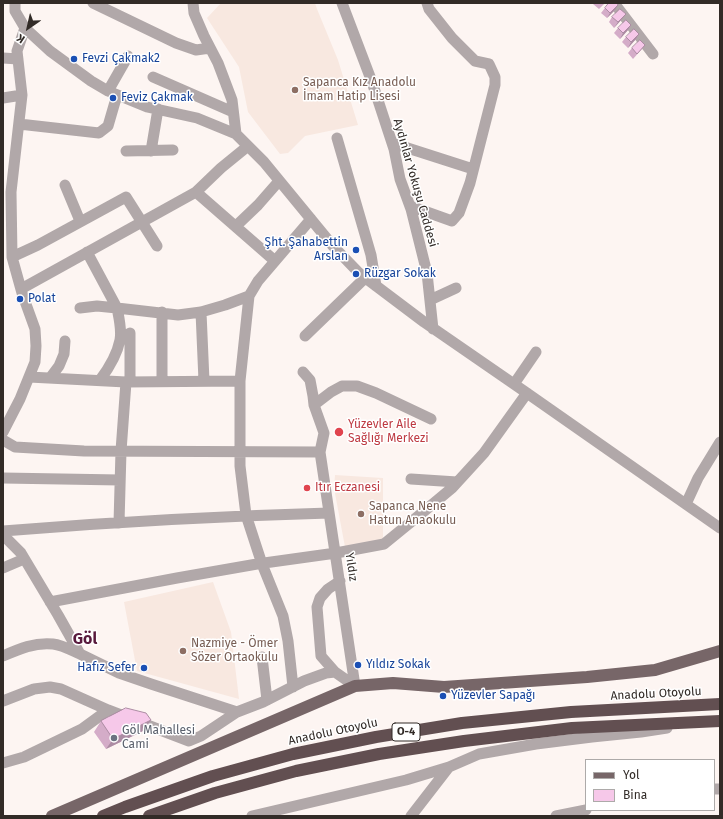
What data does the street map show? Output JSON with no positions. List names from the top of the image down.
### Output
{
  "streets": {
    "highway": ["Anadolu Otoyolu", "O-4"],
    "street": ["Aydınlar Yokuşu Caddesi", "Yıldız"]
  },
  "districts": ["Göl"],
  "places": [
    "Fevzi Çakmak2",
    "Sapanca Kız Anadolu İmam Hatip Lisesi",
    "Feviz Çakmak",
    "Şht. Şahabettin Arslan",
    "Rüzgar Sokak",
    "Polat",
    "Yüzevler Aile Sağlığı Merkezi",
    "Itır Eczanesi",
    "Sapanca Nene Hatun Anaokulu",
    "Nazmiye - Ömer Sözer Ortaokulu",
    "Yıldız Sokak",
    "Hafız Sefer",
    "Yüzevler Sapağı",
    "Göl Mahallesi Cami"
  ],
  "legend": ["Yol", "Bina"],
  "north": "bottom left"
}
